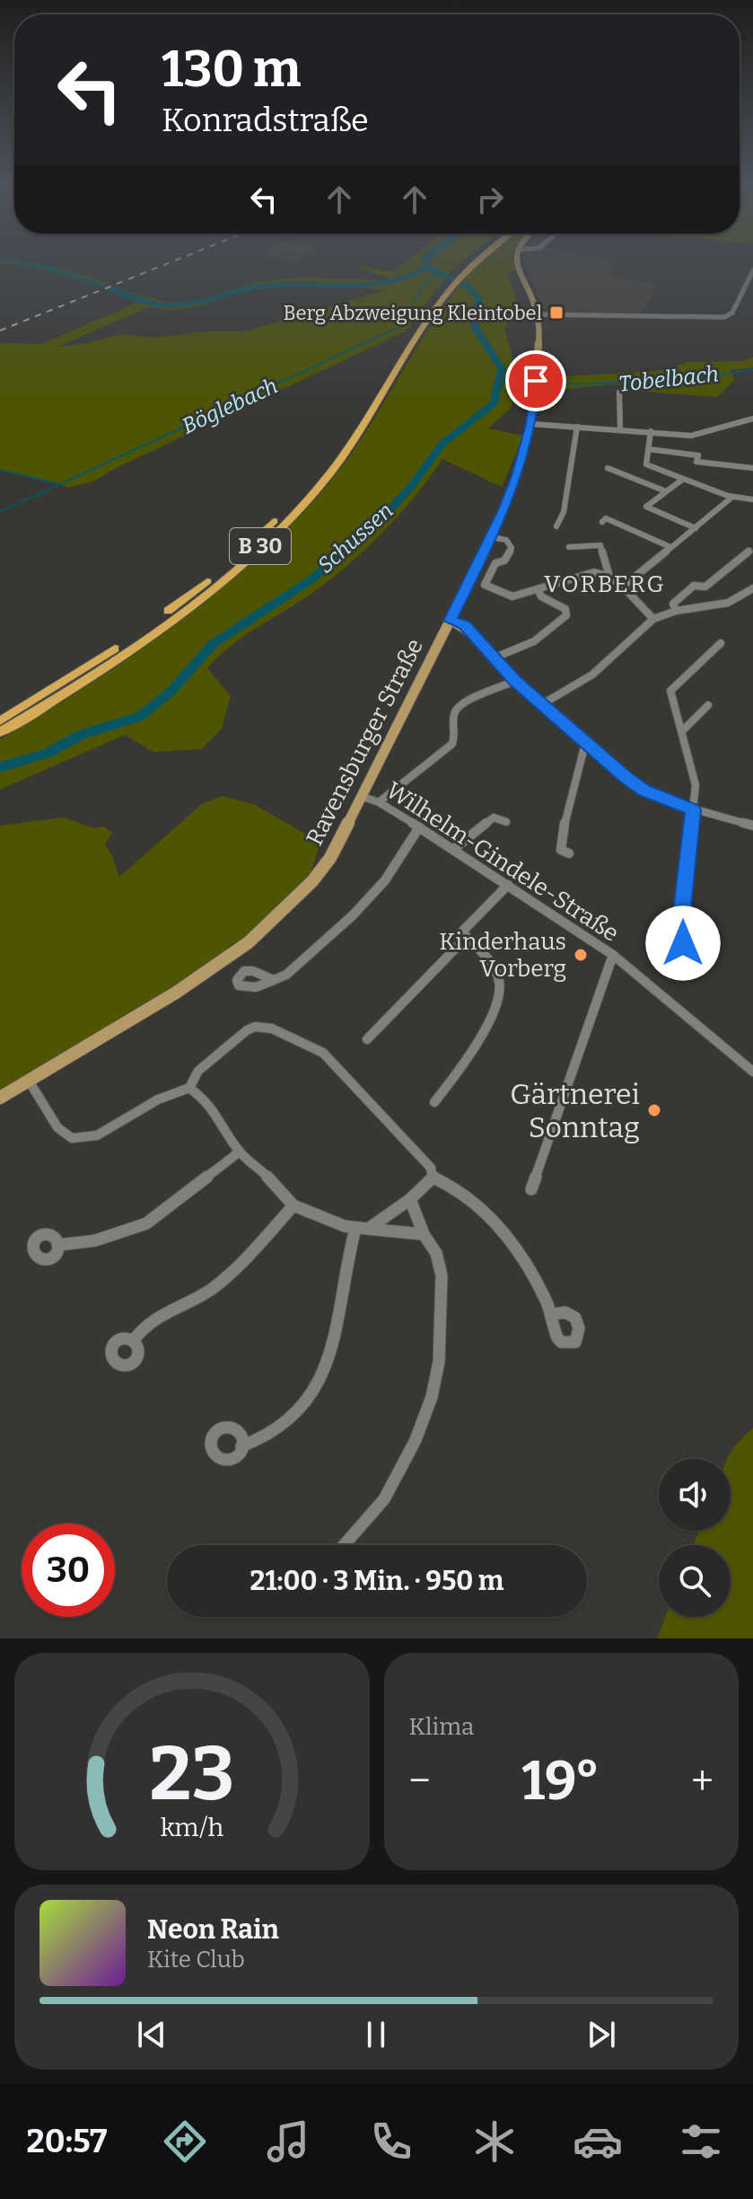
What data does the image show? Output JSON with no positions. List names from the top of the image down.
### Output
{
  "streets": {
    "highway": ["B 30"],
    "main road": ["Ravensburger Straße"],
    "street": ["Wilhelm-Gindele-Straße"]
  },
  "crossings": [
    ["Ravensburger Straße", "Wilhelm-Gindele-Straße"]
  ],
  "districts": ["VORBERG"],
  "water": ["Tobelbach", "Böglebach", "Schussen"],
  "places": {
    "transit": ["Berg Abzweigung Kleintobel"],
    "other": ["Kinderhaus Vorberg", "Gärtnerei Sonntag"]
  },
  "page": {
    "turn": ["130 m", "Konradstraße"],
    "limit": "30",
    "trip": "21:00 · 3 Min. · 950 m",
    "tile": "Klima",
    "heat": ["−", "19°", "+"],
    "song": ["Neon Rain", "Kite Club"],
    "tabs": "20:57",
    "gauge": ["23", "km/h"]
  }
}
